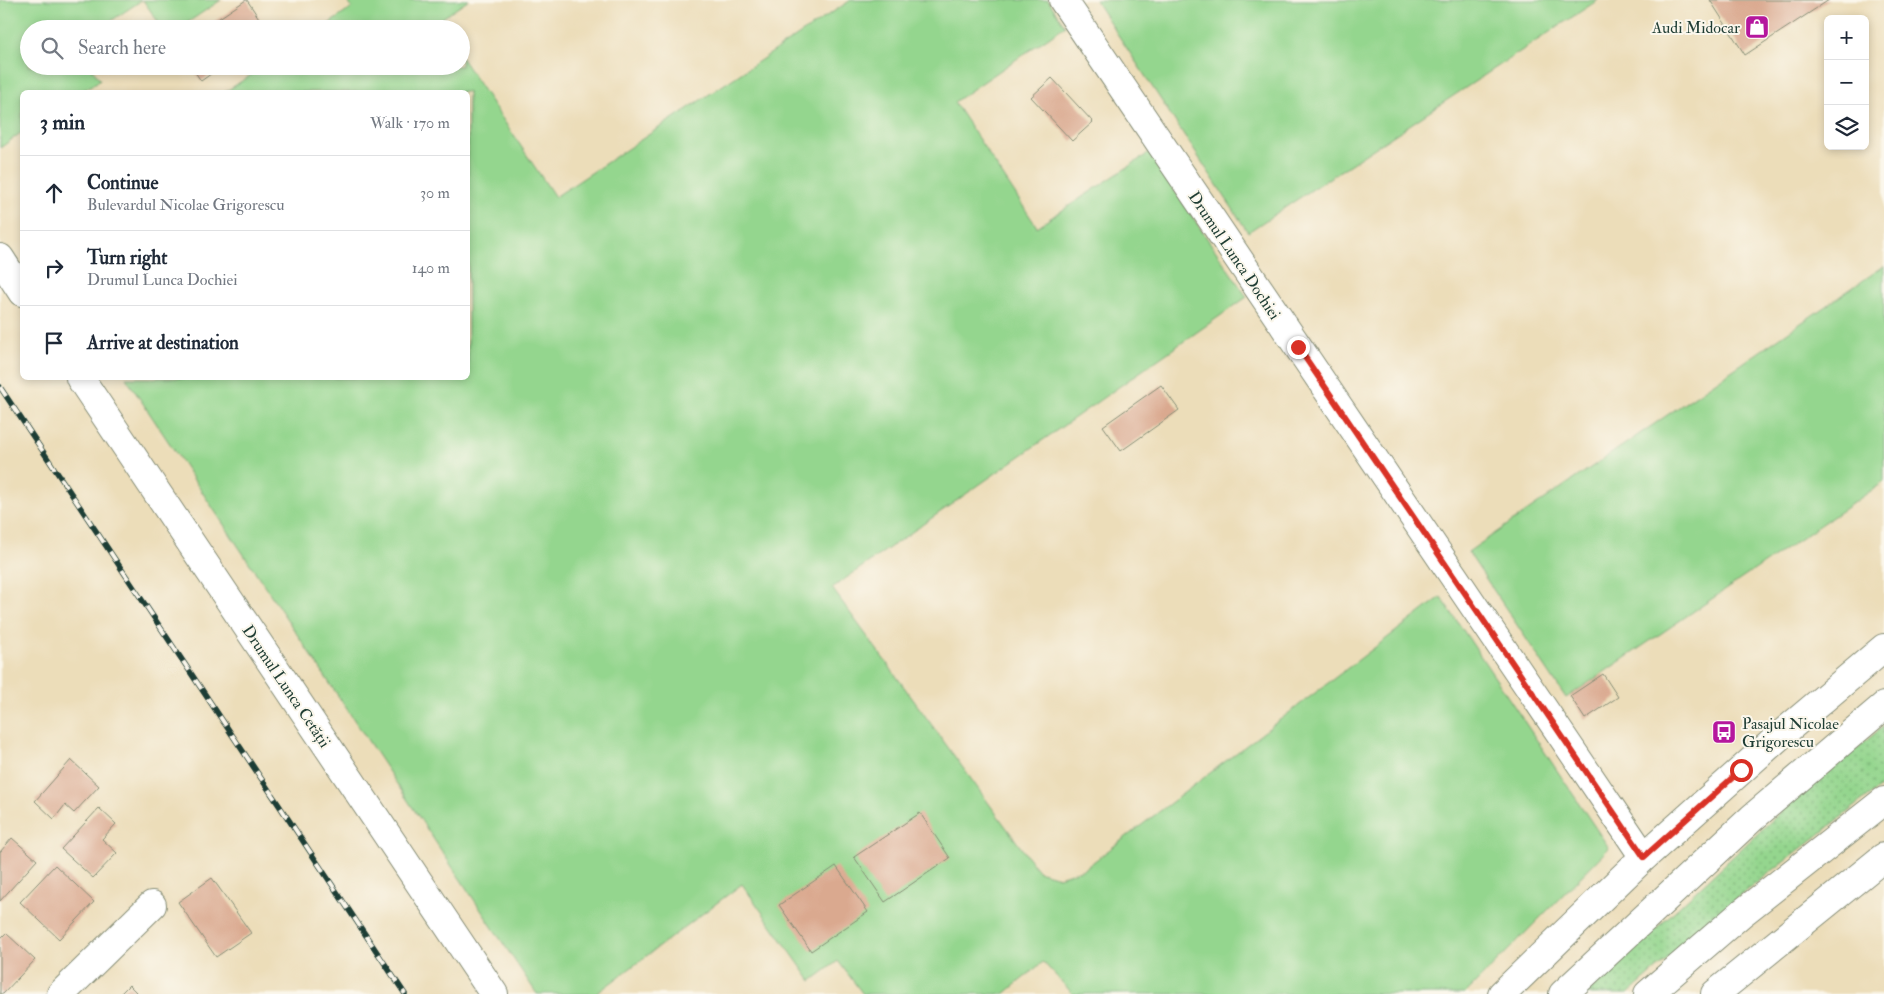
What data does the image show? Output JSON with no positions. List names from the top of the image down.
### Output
{
  "streets": {
    "street": ["Drumul Lunca Dochiei", "Drumul Lunca Cetății"]
  },
  "places": {
    "shop": ["Audi Midocar"],
    "bus stop": ["Pasajul Nicolae Grigorescu"]
  },
  "page": {
    "map_buttons": ["+", "−"],
    "search": "Search here",
    "heading": ["3 min", "Walk · 170 m"],
    "list": [
      ["Continue", "Bulevardul Nicolae Grigorescu", "30 m"],
      ["Turn right", "Drumul Lunca Dochiei", "140 m"],
      "Arrive at destination"
    ]
  }
}
